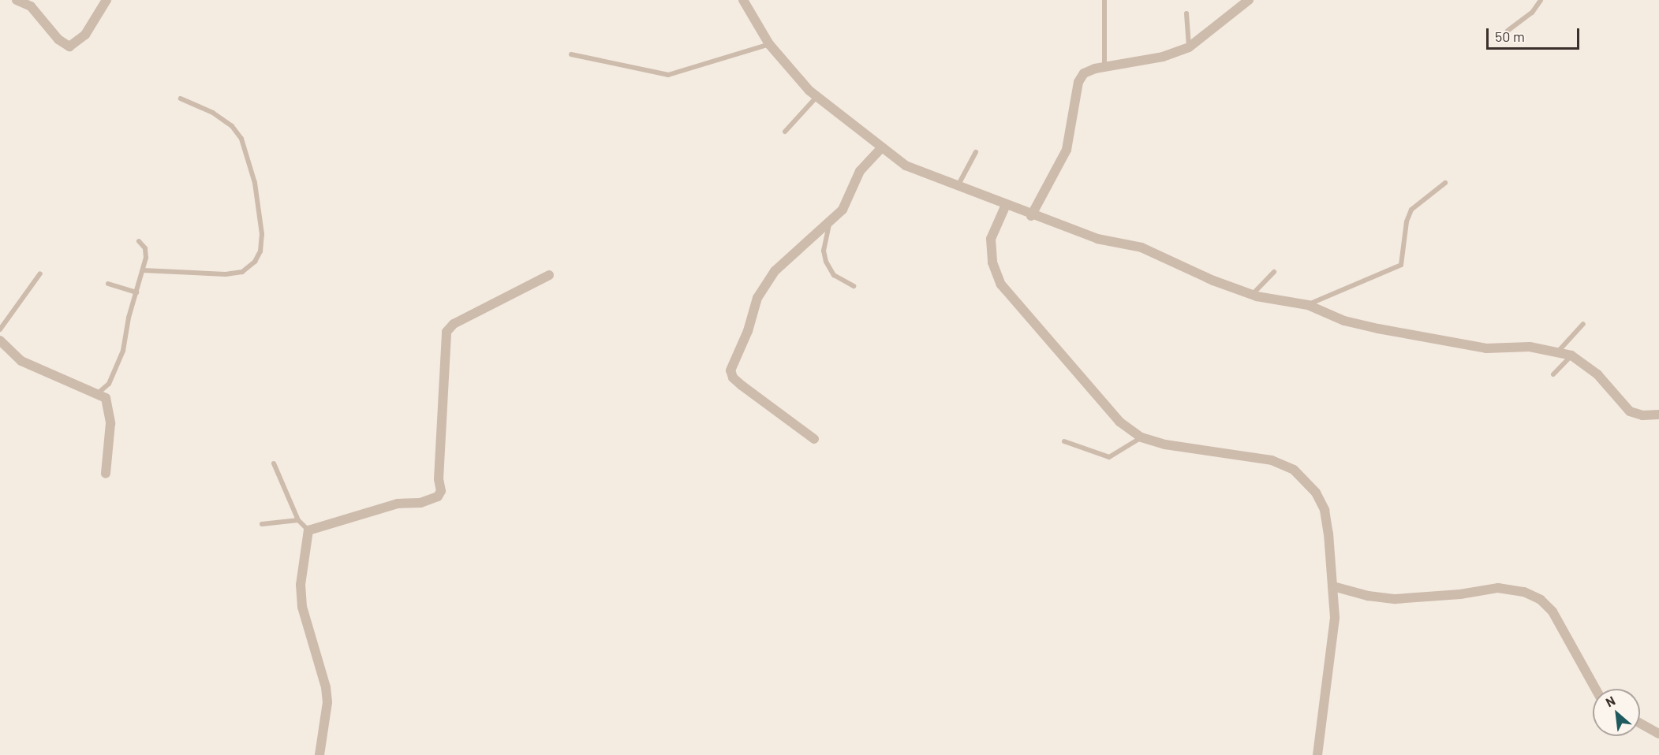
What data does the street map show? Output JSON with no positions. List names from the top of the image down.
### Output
{
  "scale_bar": "50 m",
  "north": "top left"
}
